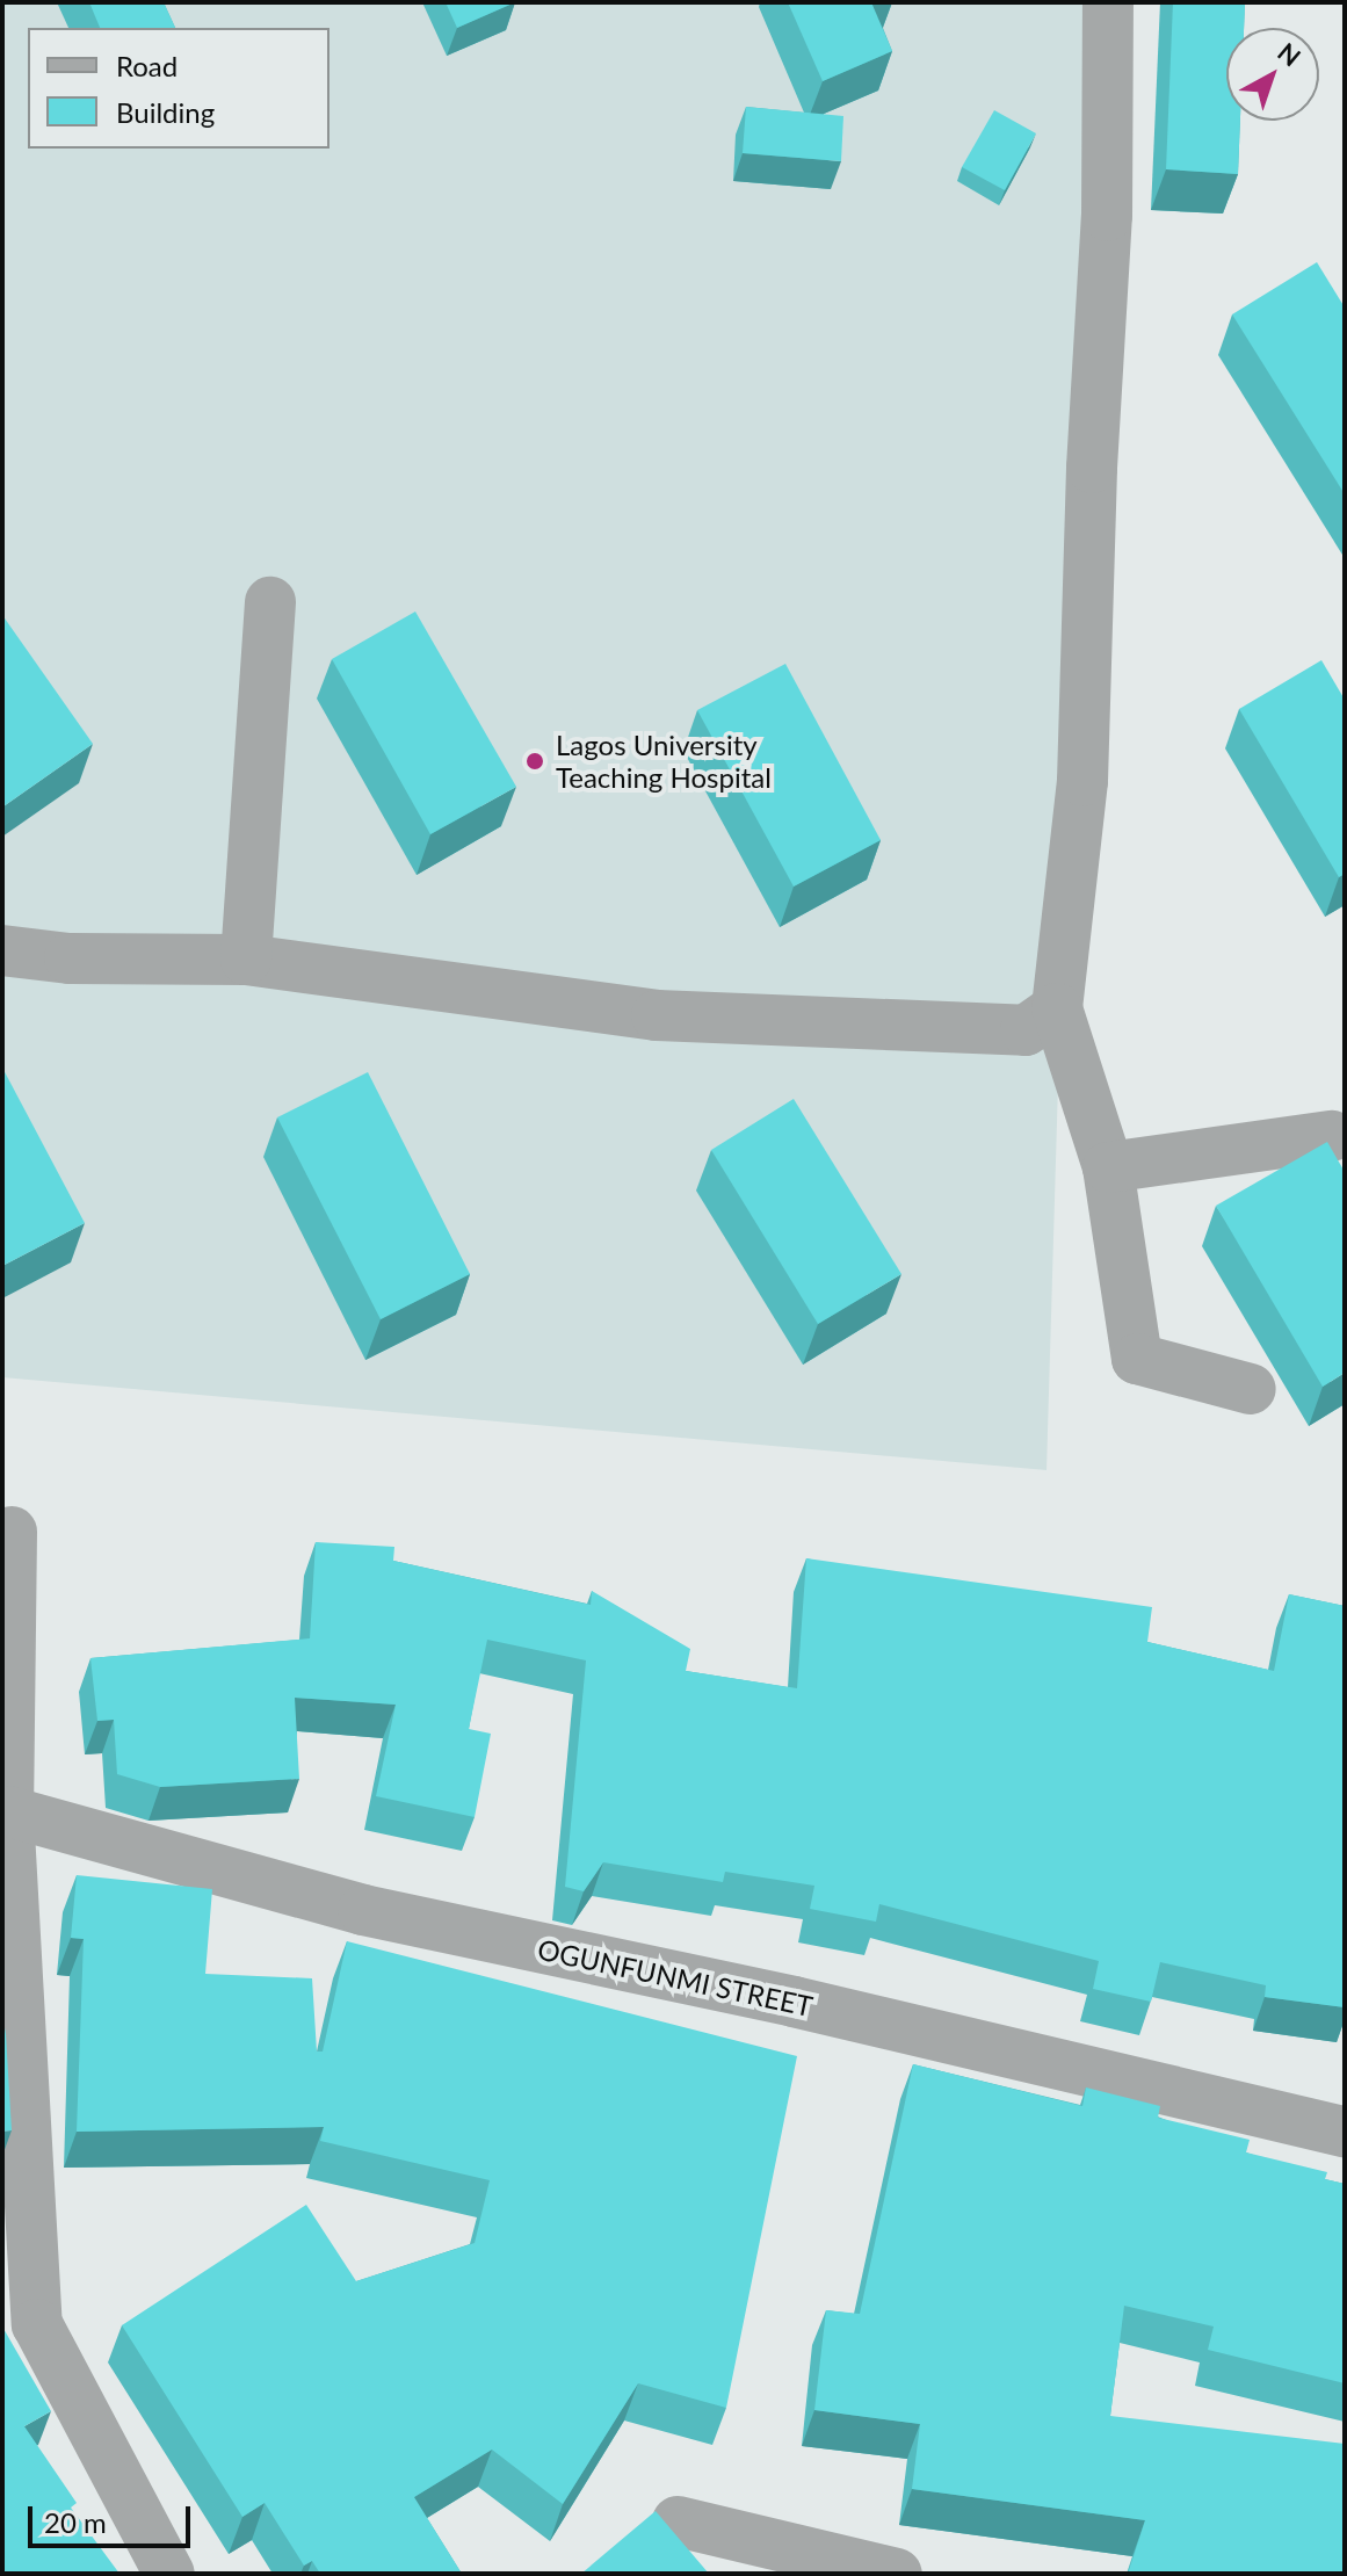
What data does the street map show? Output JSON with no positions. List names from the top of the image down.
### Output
{
  "streets": {
    "street": ["OGUNFUNMI STREET"]
  },
  "places": ["Lagos University Teaching Hospital"],
  "legend": ["Road", "Building"],
  "scale_bar": "20 m",
  "north": "top right"
}
